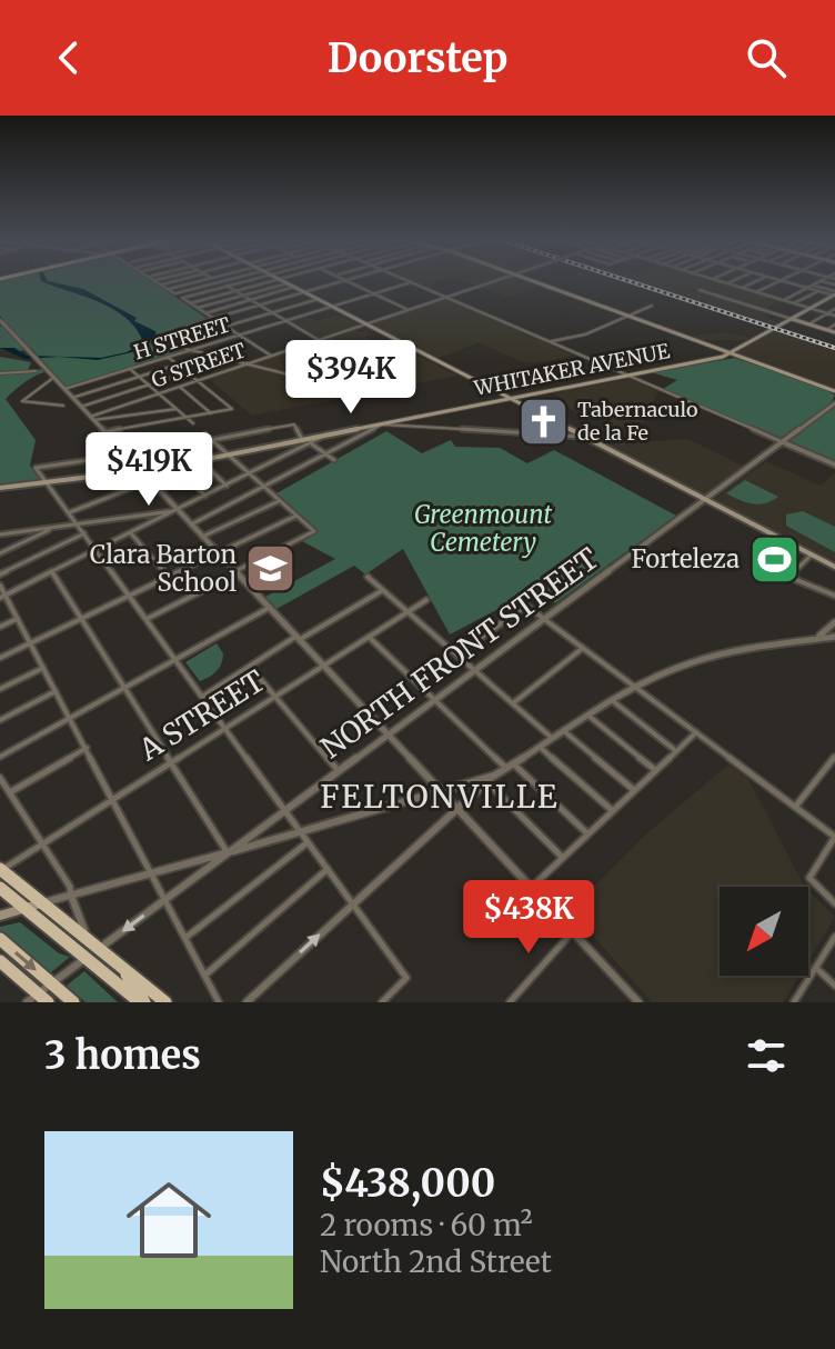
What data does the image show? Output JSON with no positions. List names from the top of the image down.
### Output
{
  "streets": {
    "main road": ["WHITAKER AVENUE"],
    "street": [
      "H STREET",
      "G STREET",
      "NORTH FRONT STREET",
      "A STREET"
    ]
  },
  "districts": ["FELTONVILLE"],
  "parks": ["Greenmount Cemetery"],
  "places": {
    "church": ["Tabernaculo de la Fe"],
    "sports": ["Forteleza"],
    "school or university": ["Clara Barton School"]
  },
  "north": "bottom left",
  "page": {
    "header": "Doorstep",
    "price": ["$394K", "$419K", "$438K"],
    "heading": "3 homes",
    "list": [
      {
        "name": "$438,000",
        "note": "2 rooms · 60 m² · North 2nd Street"
      }
    ]
  }
}
